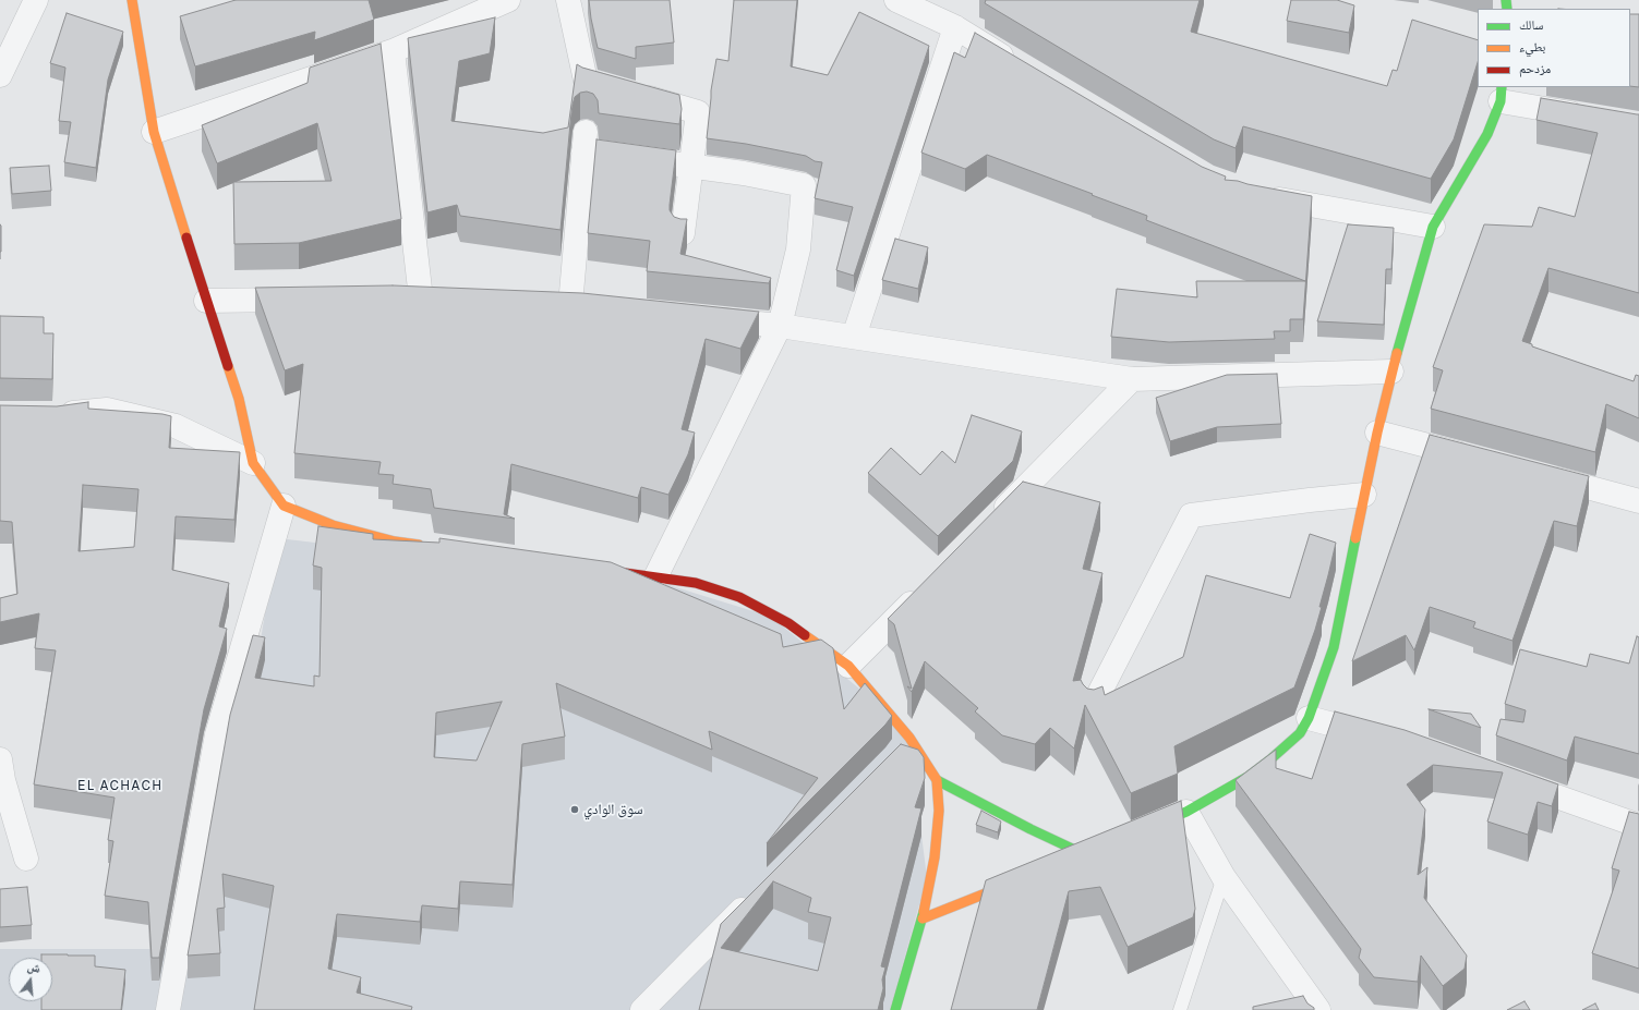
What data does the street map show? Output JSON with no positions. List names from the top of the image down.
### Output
{
  "districts": ["EL ACHACH"],
  "places": ["سوق الوادي"],
  "legend": ["سالك", "بطيء", "مزدحم"],
  "north": "top"
}
